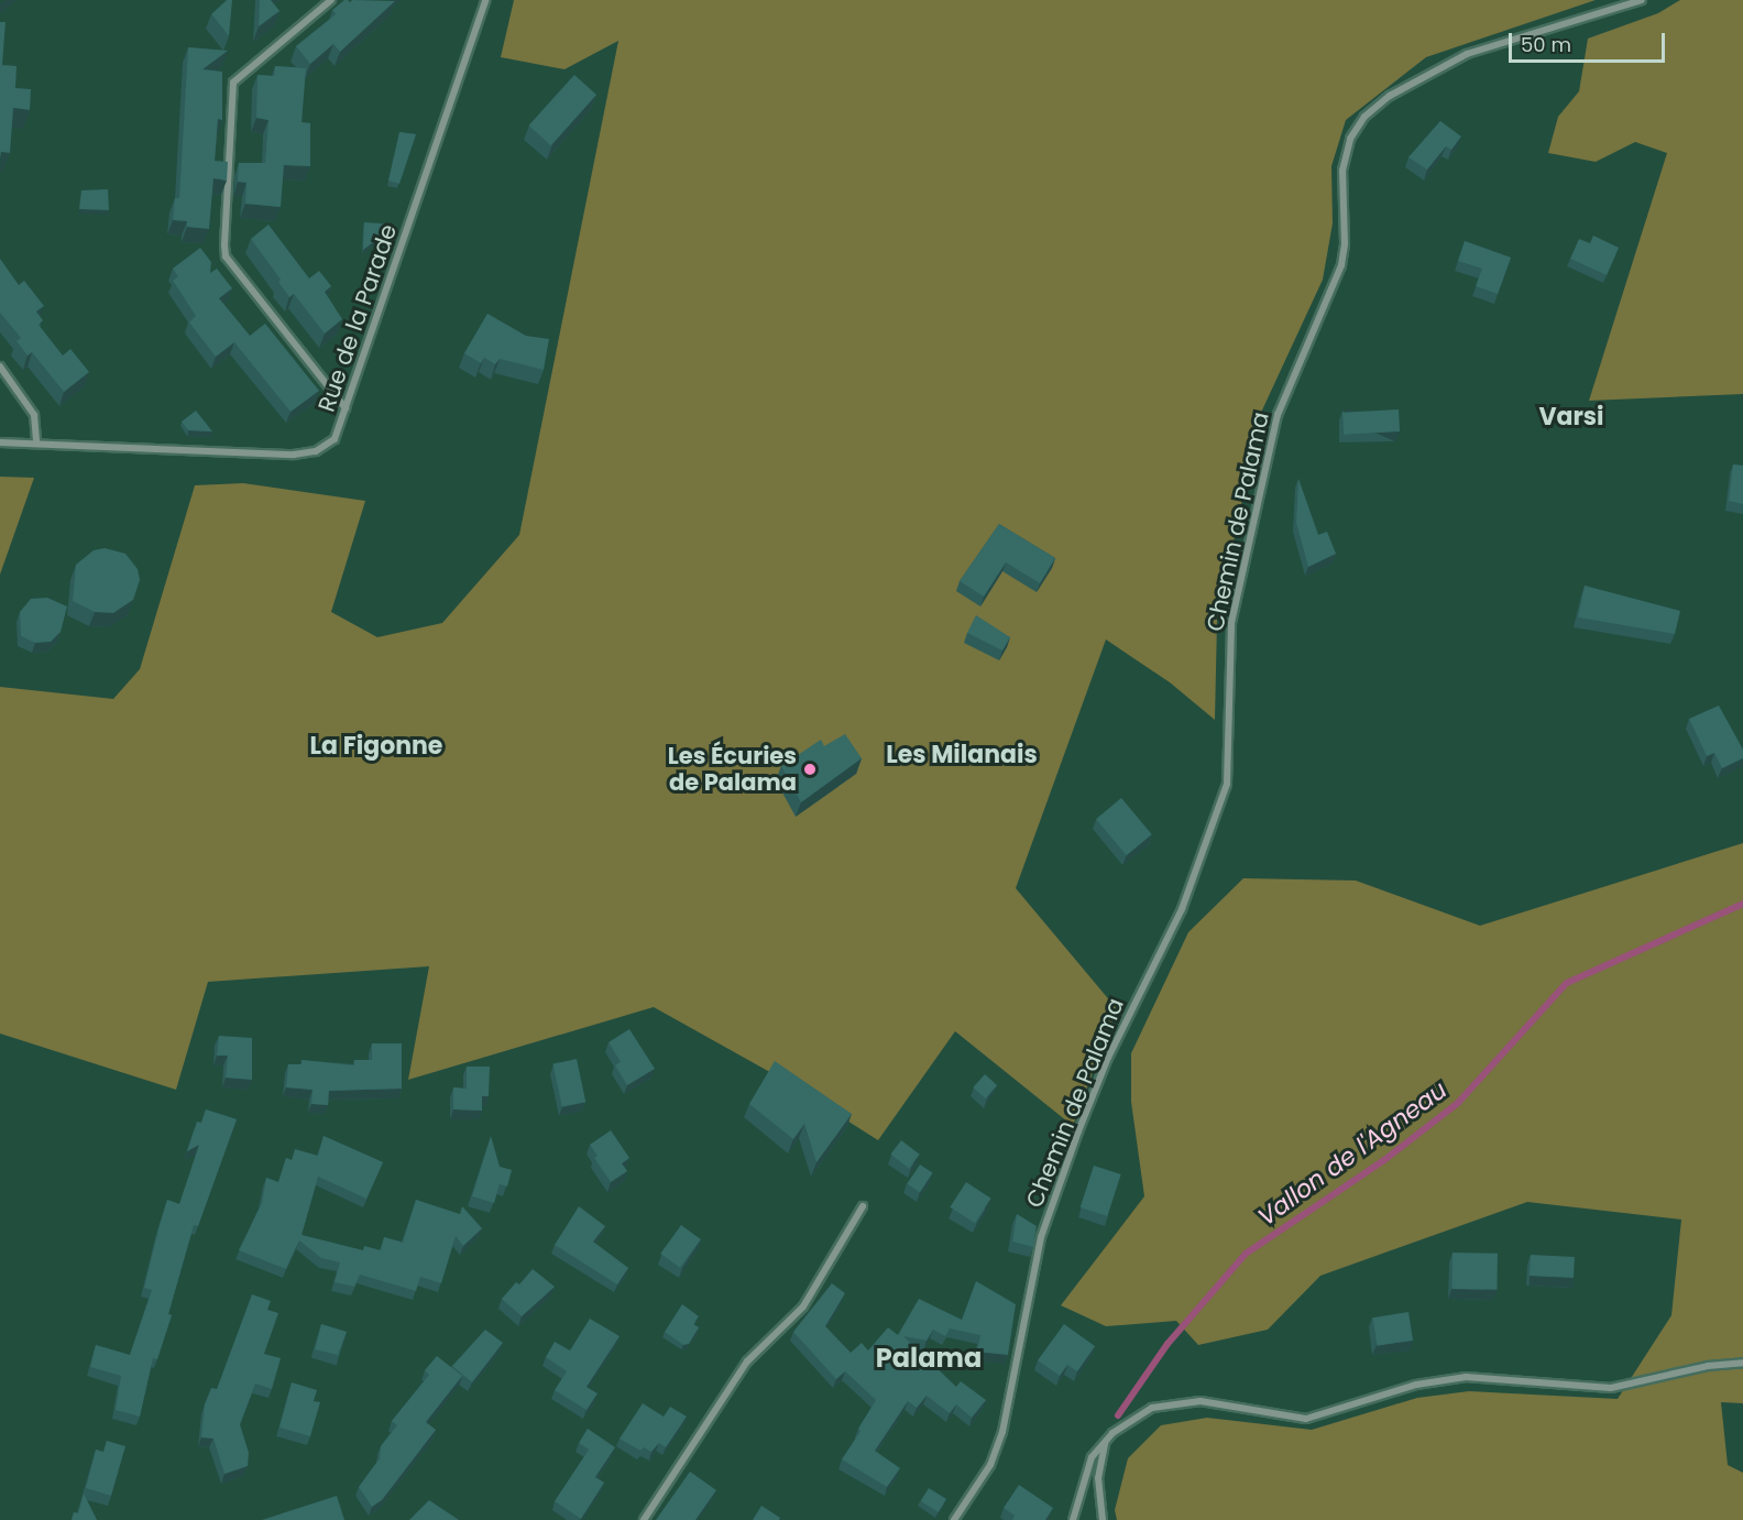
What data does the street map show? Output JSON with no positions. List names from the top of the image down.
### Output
{
  "streets": {
    "street": ["Rue de la Parade", "Chemin de Palama"]
  },
  "districts": [
    "Varsi",
    "La Figonne",
    "Les Milanais",
    "Palama"
  ],
  "water": ["Vallon de l'Agneau"],
  "places": ["Les Écuries de Palama"],
  "scale_bar": "50 m"
}
